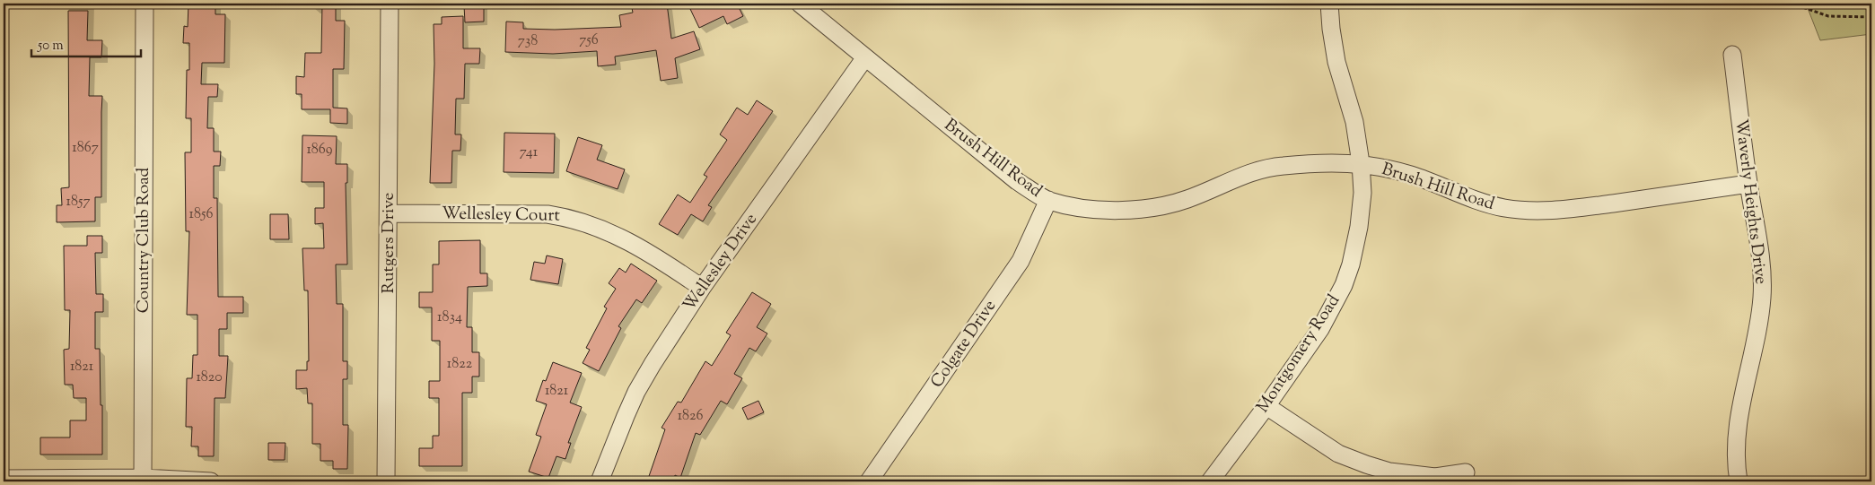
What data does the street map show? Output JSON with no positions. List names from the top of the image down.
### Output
{
  "streets": {
    "street": [
      "Brush Hill Road",
      "Waverly Heights Drive",
      "Wellesley Court",
      "Country Club Road",
      "Rutgers Drive",
      "Wellesley Drive",
      "Colgate Drive",
      "Montgomery Road"
    ]
  },
  "crossings": [
    ["Brush Hill Road", "Waverly Heights Drive"],
    ["Brush Hill Road", "Wellesley Drive"],
    ["Brush Hill Road", "Colgate Drive"],
    ["Brush Hill Road", "Montgomery Road"],
    ["Wellesley Court", "Rutgers Drive"],
    ["Wellesley Court", "Wellesley Drive"]
  ],
  "house_numbers": [
    "756",
    "738",
    "1867",
    "1869",
    "741",
    "1857",
    "1856",
    "1834",
    "1822",
    "1821",
    "1820",
    "1821",
    "1826"
  ],
  "scale_bar": "50 m"
}
